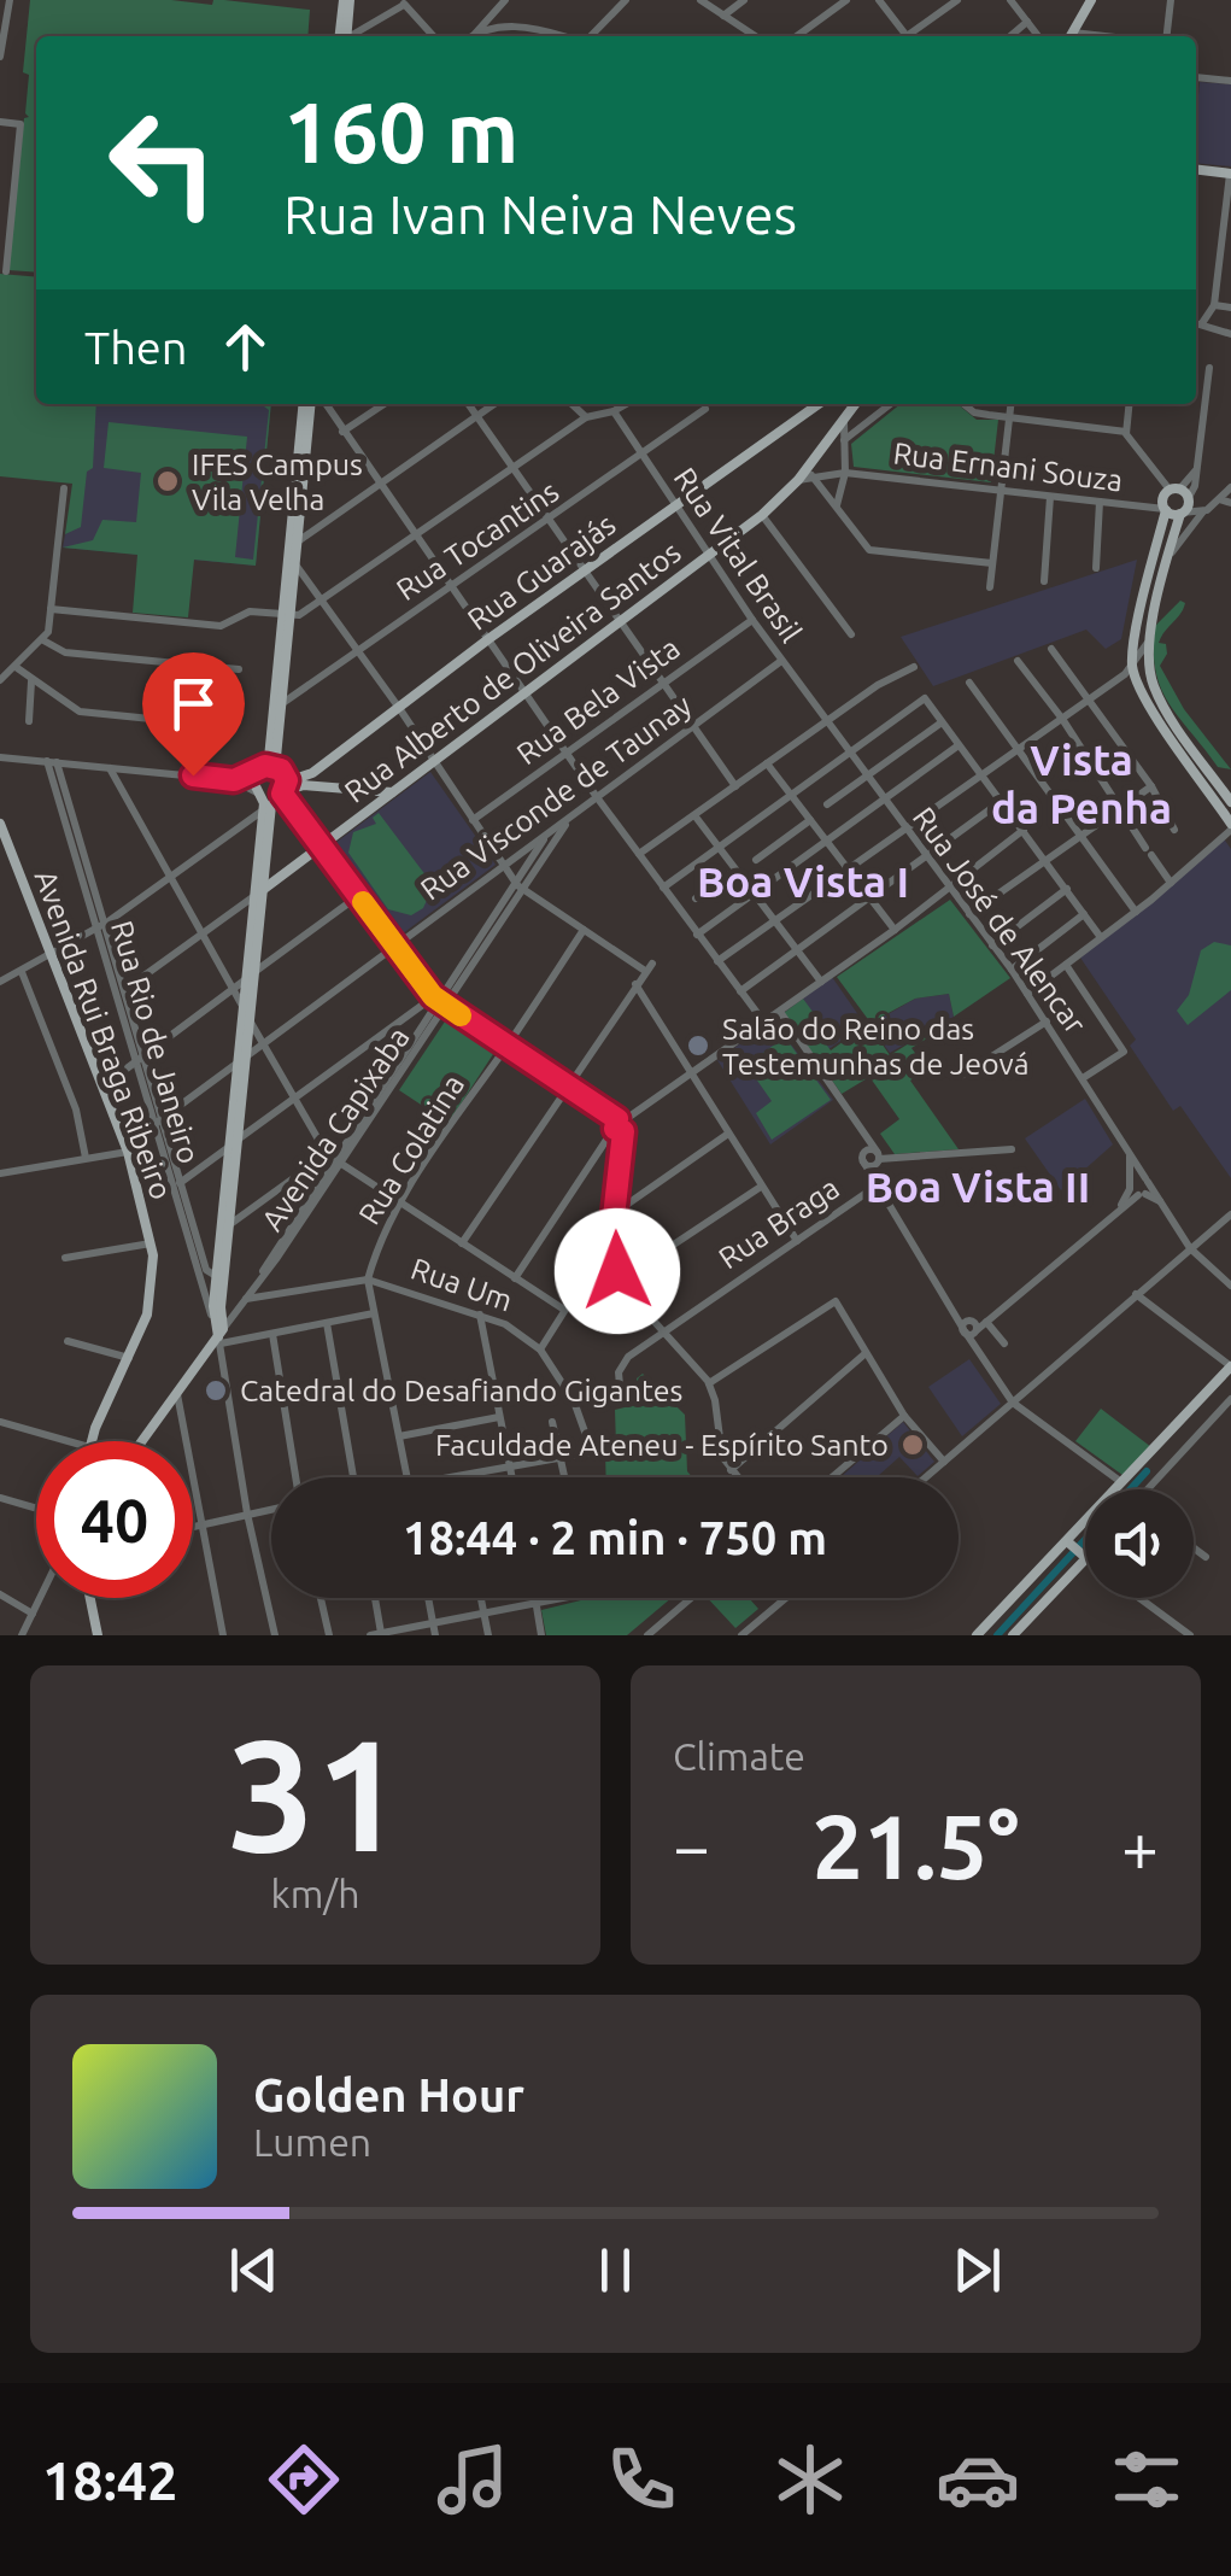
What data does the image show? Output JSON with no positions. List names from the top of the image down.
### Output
{
  "streets": {
    "main road": [
      "Rua Guarajás",
      "Rua Alberto de Oliveira Santos",
      "Avenida Rui Braga Ribeiro",
      "Avenida Capixaba"
    ],
    "street": [
      "Rua Ernani Souza",
      "Rua Tocantins",
      "Rua Vital Brasil",
      "Rua Bela Vista",
      "Rua Visconde de Taunay",
      "Rua José de Alencar",
      "Rua Rio de Janeiro",
      "Rua Colatina",
      "Rua Braga",
      "Rua Um"
    ]
  },
  "crossings": [
    ["Rua Tocantins", "Rua Vital Brasil"],
    ["Rua Vital Brasil", "Rua Guarajás"],
    ["Rua Vital Brasil", "Rua Alberto de Oliveira Santos"],
    ["Rua Vital Brasil", "Rua Bela Vista"],
    ["Rua Vital Brasil", "Rua Visconde de Taunay"],
    ["Rua Vital Brasil", "Rua José de Alencar"],
    ["Rua Alberto de Oliveira Santos", "Rua Rio de Janeiro"],
    ["Rua Visconde de Taunay", "Avenida Rui Braga Ribeiro"],
    ["Rua Visconde de Taunay", "Rua Rio de Janeiro"],
    ["Rua Visconde de Taunay", "Avenida Capixaba"],
    ["Rua Rio de Janeiro", "Avenida Capixaba"],
    ["Avenida Capixaba", "Rua Um"],
    ["Rua Colatina", "Rua Um"]
  ],
  "districts": ["Vista da Penha", "Boa Vista I", "Boa Vista II"],
  "places": [
    "IFES Campus Vila Velha",
    "Salão do Reino das Testemunhas de Jeová",
    "Catedral do Desafiando Gigantes",
    "Faculdade Ateneu - Espírito Santo"
  ],
  "page": {
    "turn": ["160 m", "Rua Ivan Neiva Neves"],
    "then": "Then",
    "limit": "40",
    "trip": "18:44 · 2 min · 750 m",
    "tile": [
      ["31", "km/h"],
      "Climate"
    ],
    "heat": ["−", "21.5°", "+"],
    "song": ["Golden Hour", "Lumen"],
    "tabs": "18:42"
  }
}
